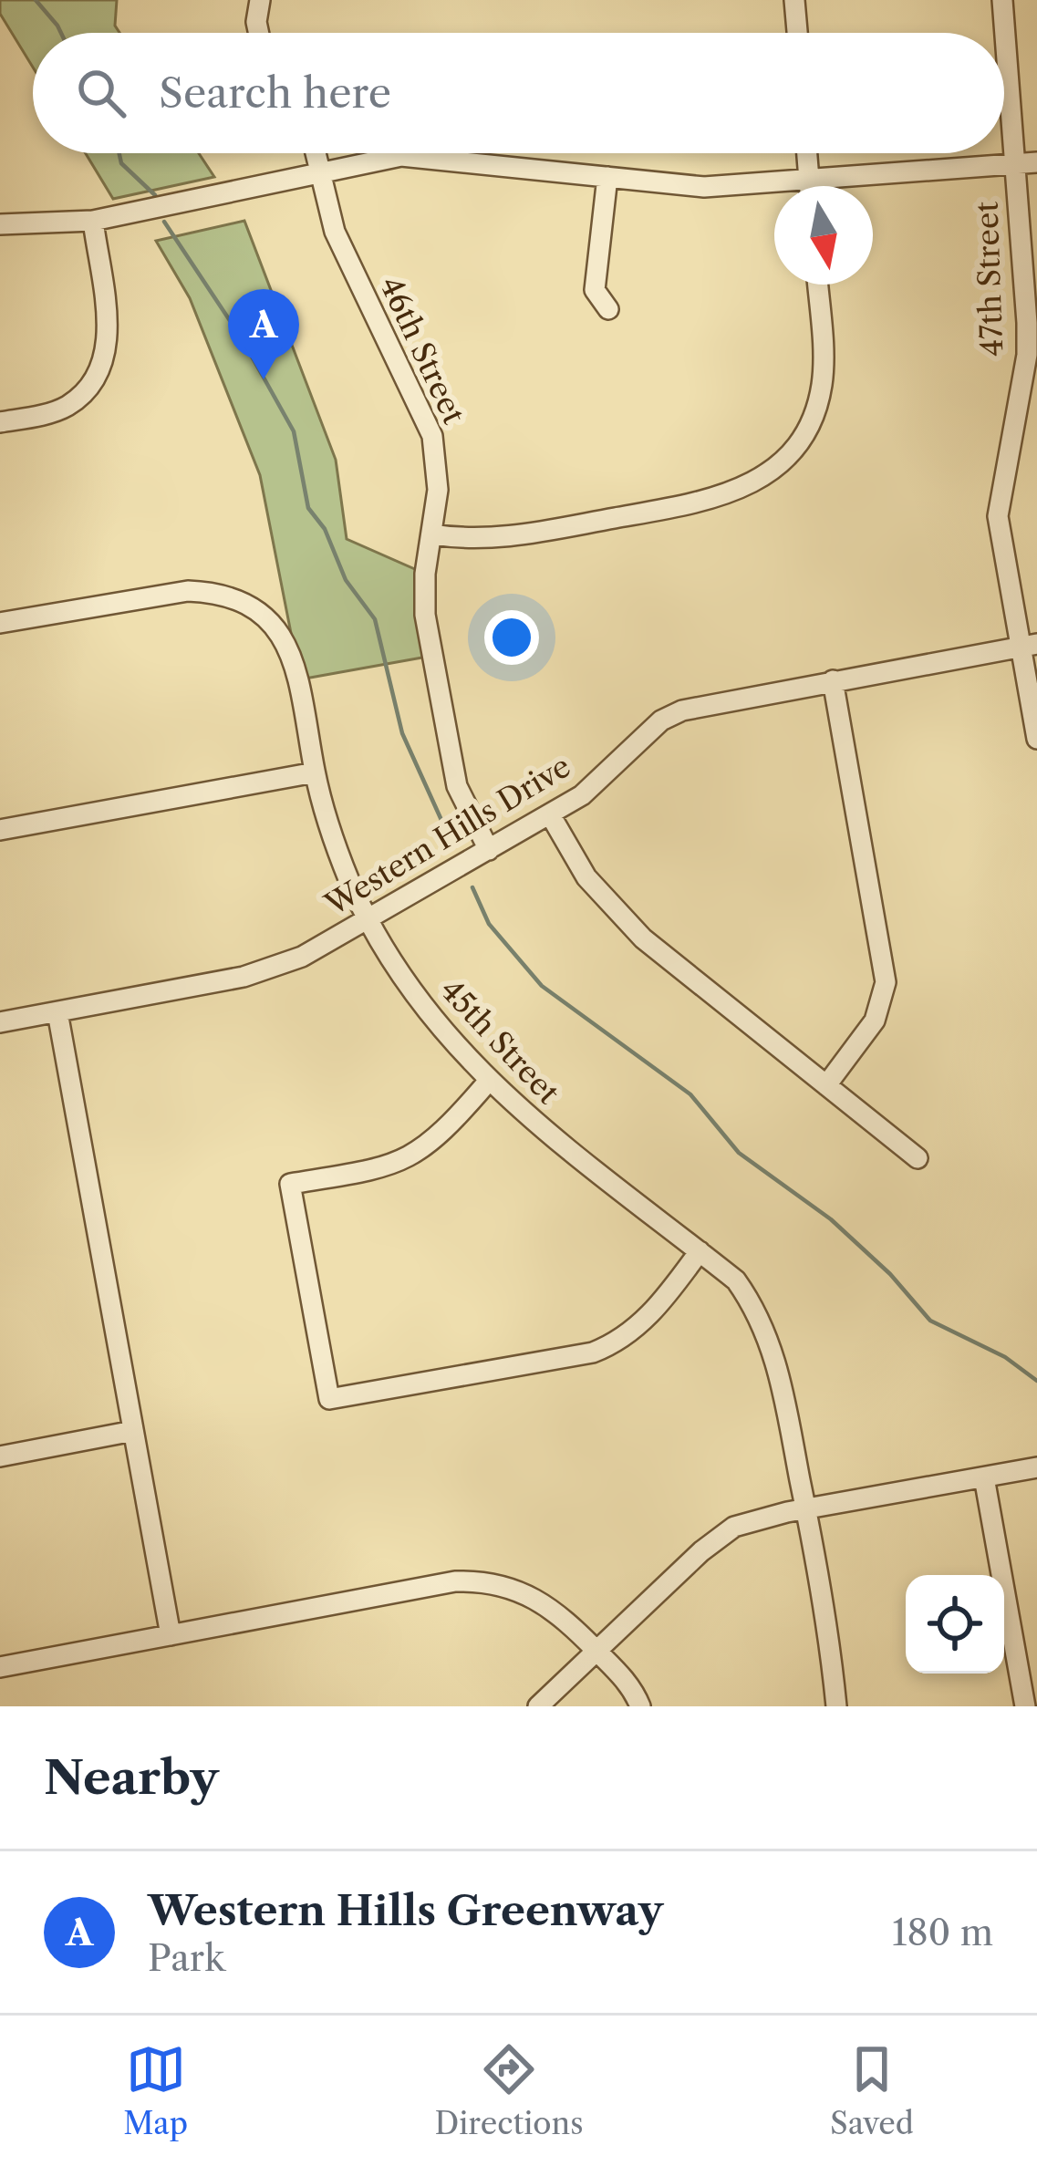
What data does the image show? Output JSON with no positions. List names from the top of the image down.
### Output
{
  "streets": {
    "street": [
      "47th Street",
      "46th Street",
      "Western Hills Drive",
      "45th Street"
    ]
  },
  "crossings": [
    ["47th Street", "Western Hills Drive"],
    ["46th Street", "Western Hills Drive"],
    ["Western Hills Drive", "45th Street"]
  ],
  "north": "bottom",
  "page": {
    "search": "Search here",
    "pins": "A",
    "heading": "Nearby",
    "list": [
      {
        "mark": "A",
        "name": "Western Hills Greenway",
        "note": "Park",
        "value": "180 m"
      }
    ],
    "nav": ["Map", "Directions", "Saved"]
  }
}
